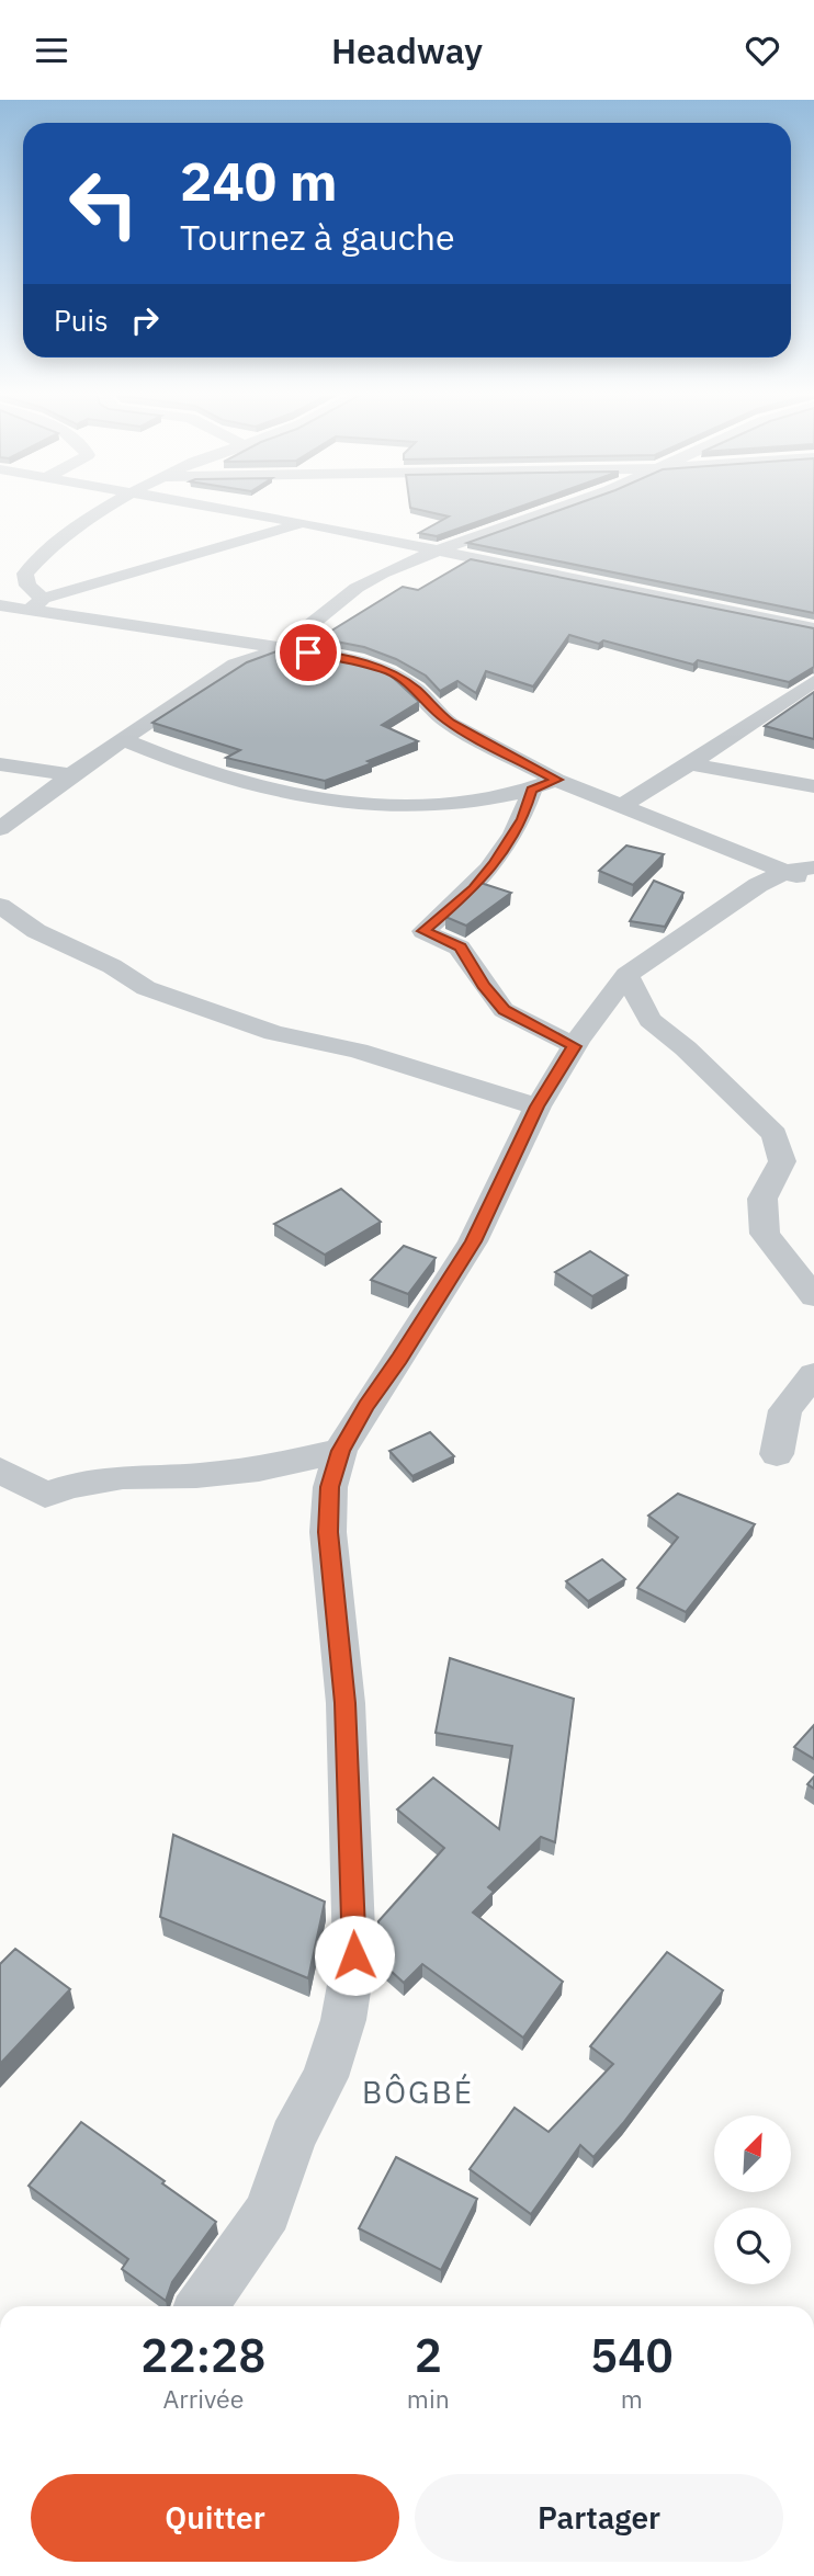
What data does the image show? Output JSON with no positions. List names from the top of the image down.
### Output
{
  "districts": ["BÔGBÉ"],
  "north": "top right",
  "page": {
    "header": "Headway",
    "turn": ["240 m", "Tournez à gauche"],
    "then": "Puis",
    "eta": [
      "22:28",
      "Arrivée",
      "2",
      "min",
      "540",
      "m"
    ],
    "buttons": ["Quitter", "Partager"]
  }
}
